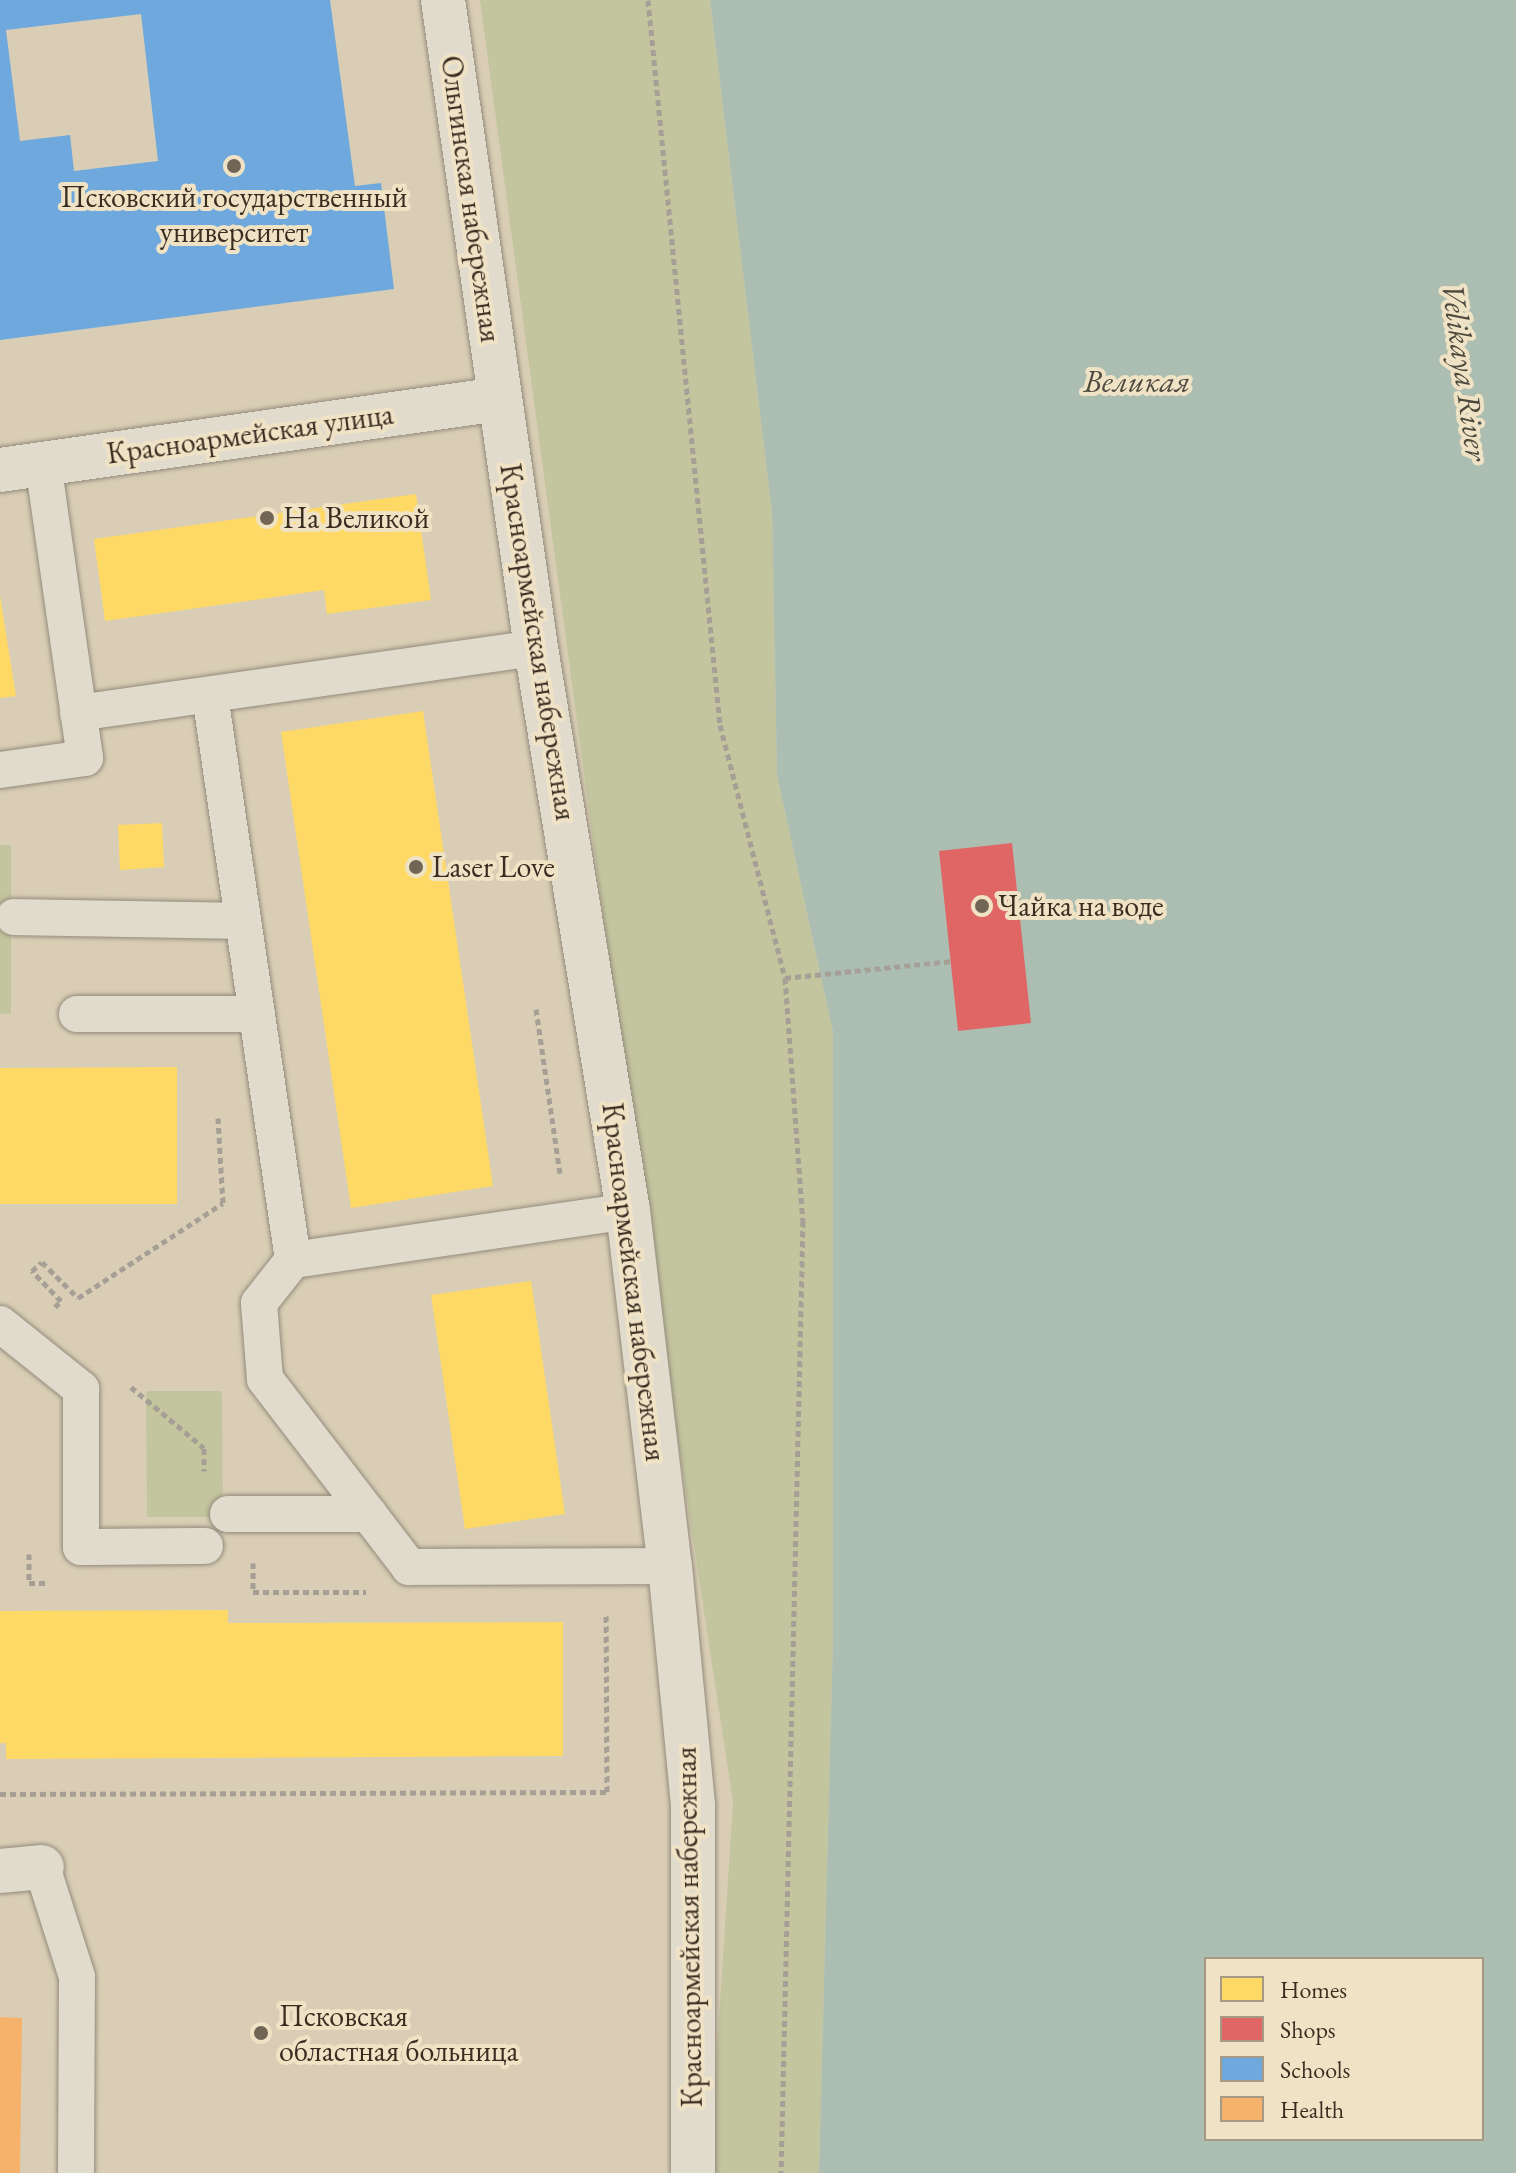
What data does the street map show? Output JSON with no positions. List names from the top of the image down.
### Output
{
  "streets": {
    "street": ["Ольгинская набережная", "Красноармейская улица", "Красноармейская набережная"]
  },
  "crossings": [
    ["Ольгинская набережная", "Красноармейская улица"],
    ["Ольгинская набережная", "Красноармейская набережная"],
    ["Красноармейская улица", "Красноармейская набережная"]
  ],
  "water": ["Velikaya River", "Великая"],
  "places": [
    "Псковский государственный университет",
    "На Великой",
    "Laser Love",
    "Чайка на воде",
    "Псковская областная больница"
  ],
  "legend": [
    "Homes",
    "Shops",
    "Schools",
    "Health"
  ]
}
